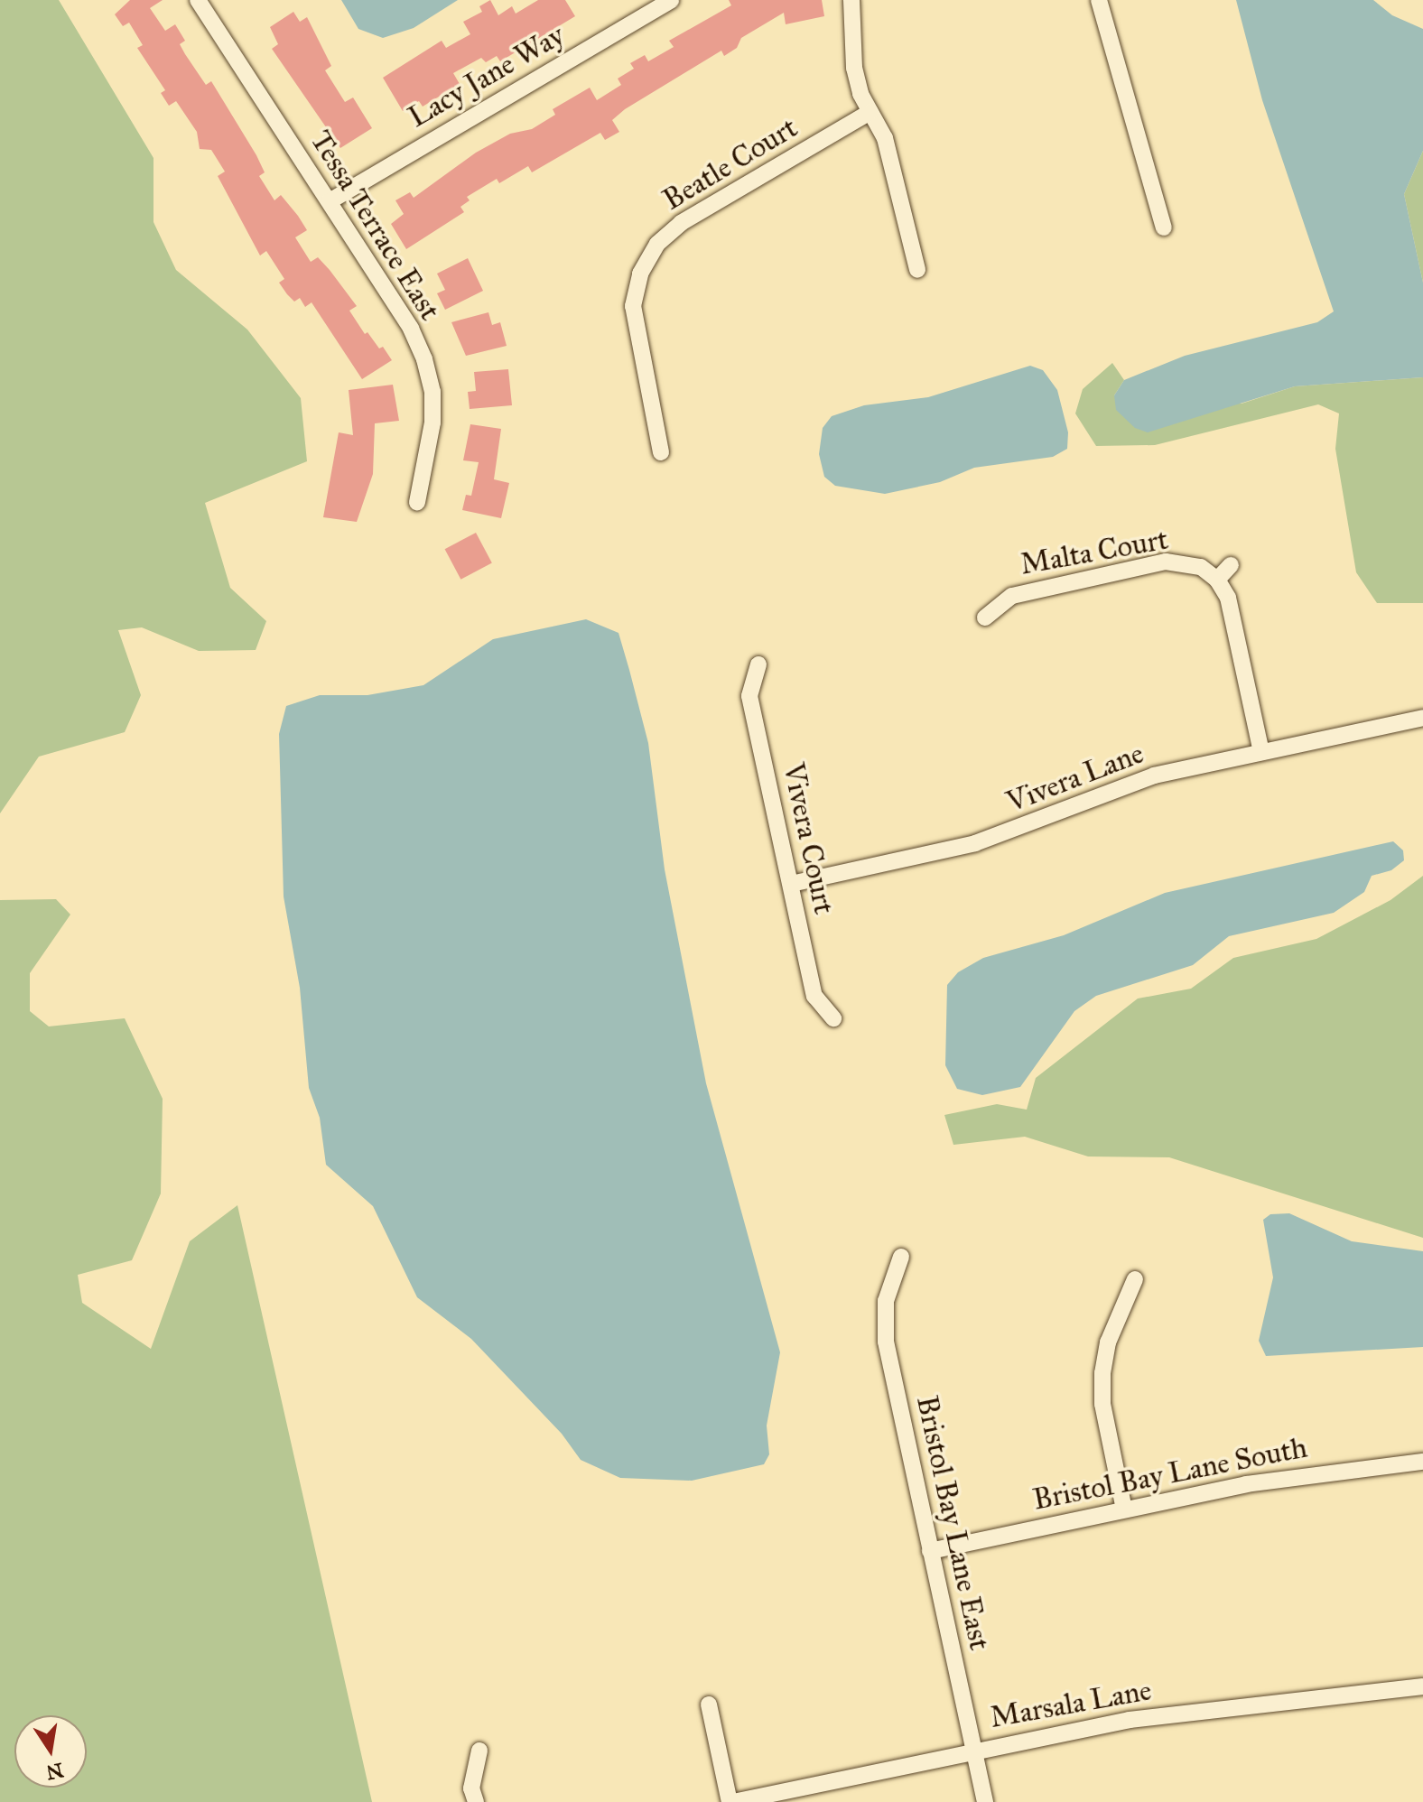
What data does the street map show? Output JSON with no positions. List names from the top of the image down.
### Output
{
  "streets": {
    "street": [
      "Lacy Jane Way",
      "Beatle Court",
      "Tessa Terrace East",
      "Malta Court",
      "Vivera Lane",
      "Vivera Court",
      "Bristol Bay Lane South",
      "Bristol Bay Lane East",
      "Marsala Lane"
    ]
  },
  "crossings": [
    ["Lacy Jane Way", "Tessa Terrace East"],
    ["Vivera Lane", "Vivera Court"],
    ["Bristol Bay Lane South", "Bristol Bay Lane East"],
    ["Bristol Bay Lane East", "Marsala Lane"]
  ],
  "north": "bottom"
}
